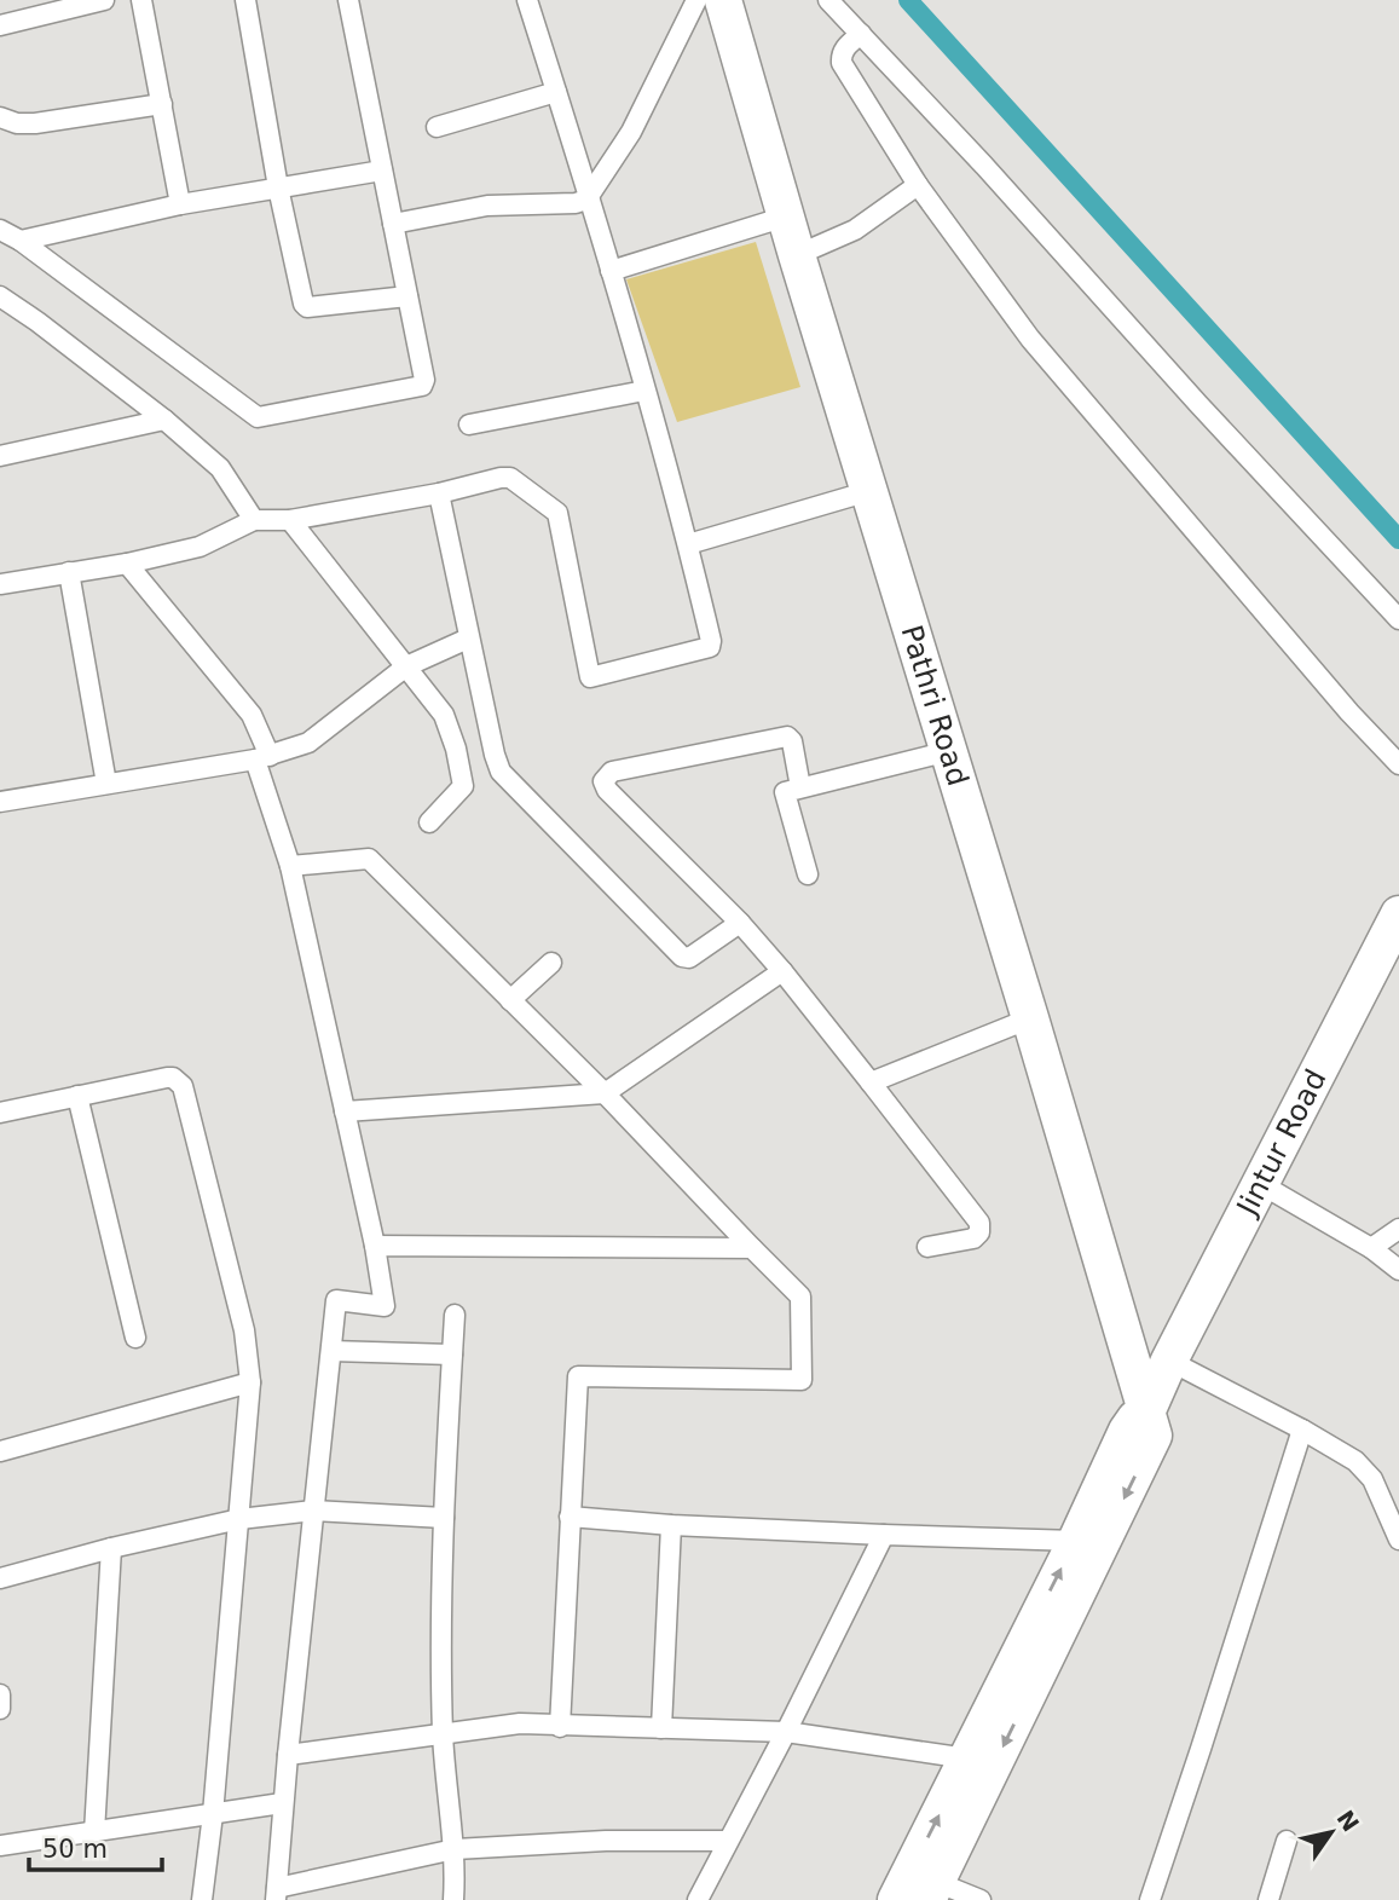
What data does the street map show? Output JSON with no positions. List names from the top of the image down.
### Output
{
  "streets": {
    "highway": ["Pathri Road", "Jintur Road"]
  },
  "crossings": [
    ["Pathri Road", "Jintur Road"]
  ],
  "scale_bar": "50 m",
  "north": "top right"
}
